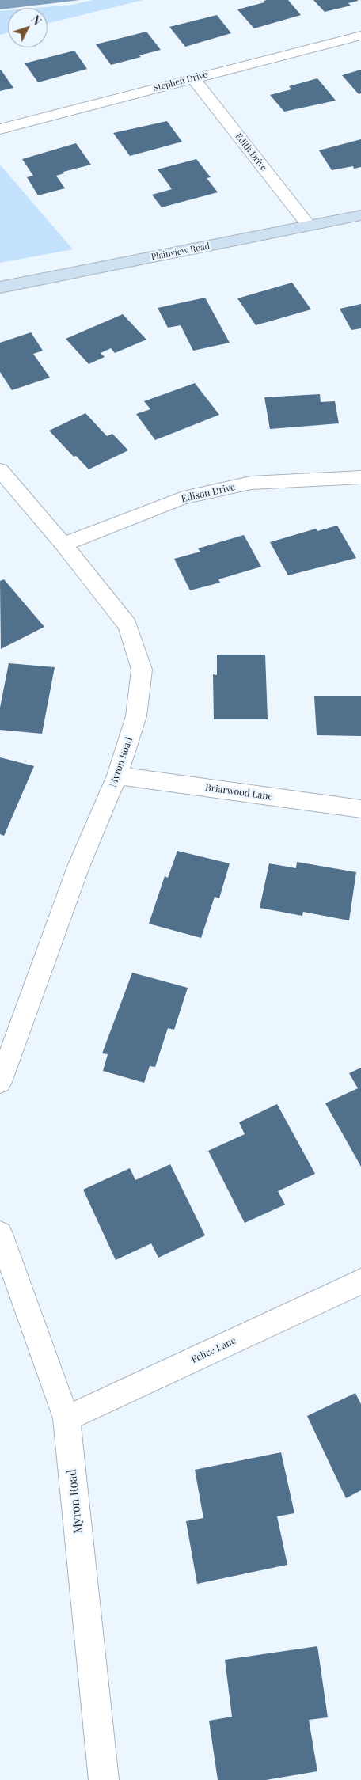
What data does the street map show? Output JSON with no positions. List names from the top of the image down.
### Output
{
  "streets": {
    "main road": ["Plainview Road"],
    "street": [
      "Stephen Drive",
      "Edith Drive",
      "Edison Drive",
      "Myron Road",
      "Briarwood Lane",
      "Felice Lane"
    ]
  },
  "crossings": [
    ["Stephen Drive", "Edith Drive"],
    ["Edith Drive", "Plainview Road"],
    ["Edison Drive", "Myron Road"],
    ["Myron Road", "Briarwood Lane"],
    ["Myron Road", "Felice Lane"]
  ],
  "north": "top right"
}
